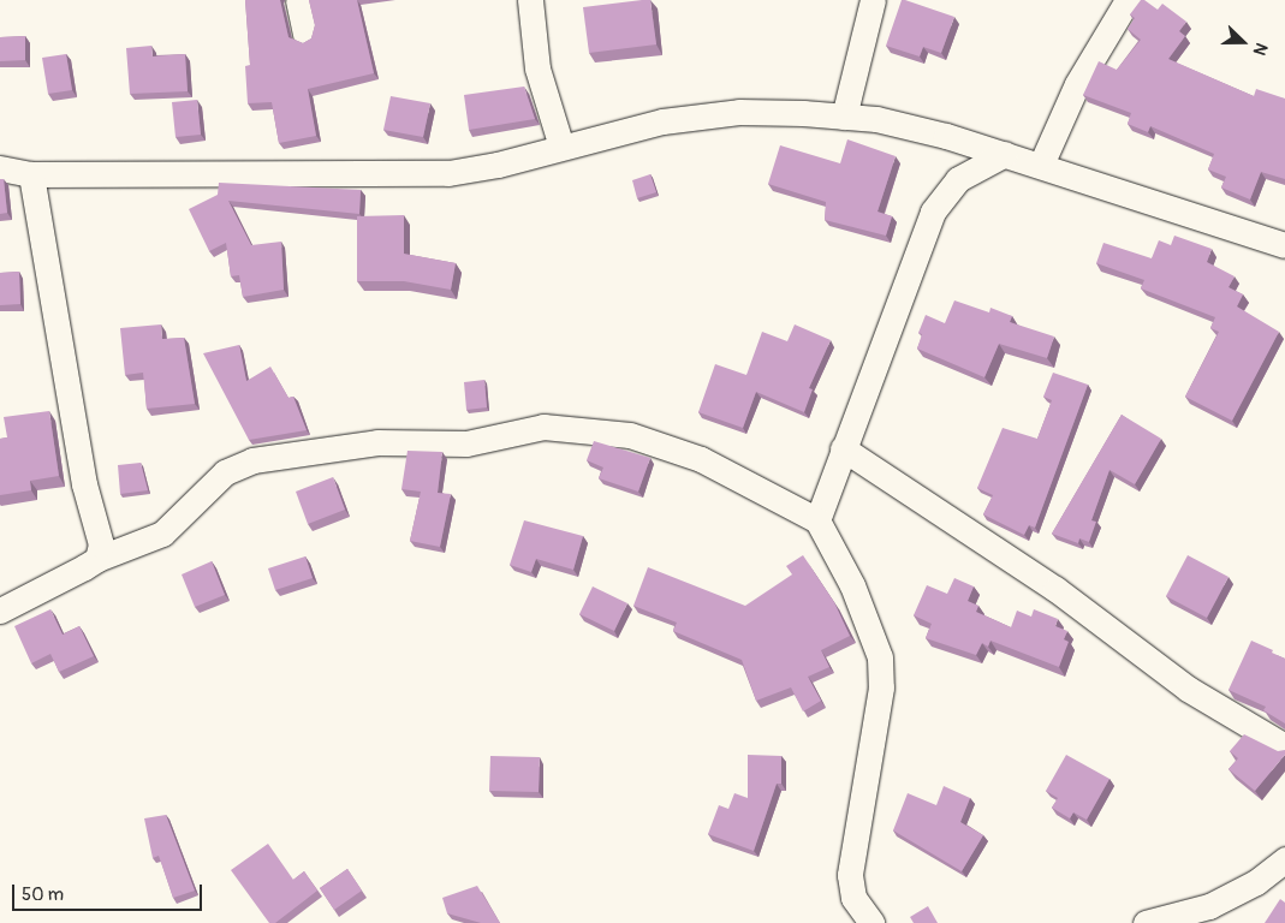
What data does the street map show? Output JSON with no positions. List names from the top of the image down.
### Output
{
  "scale_bar": "50 m",
  "north": "right"
}
